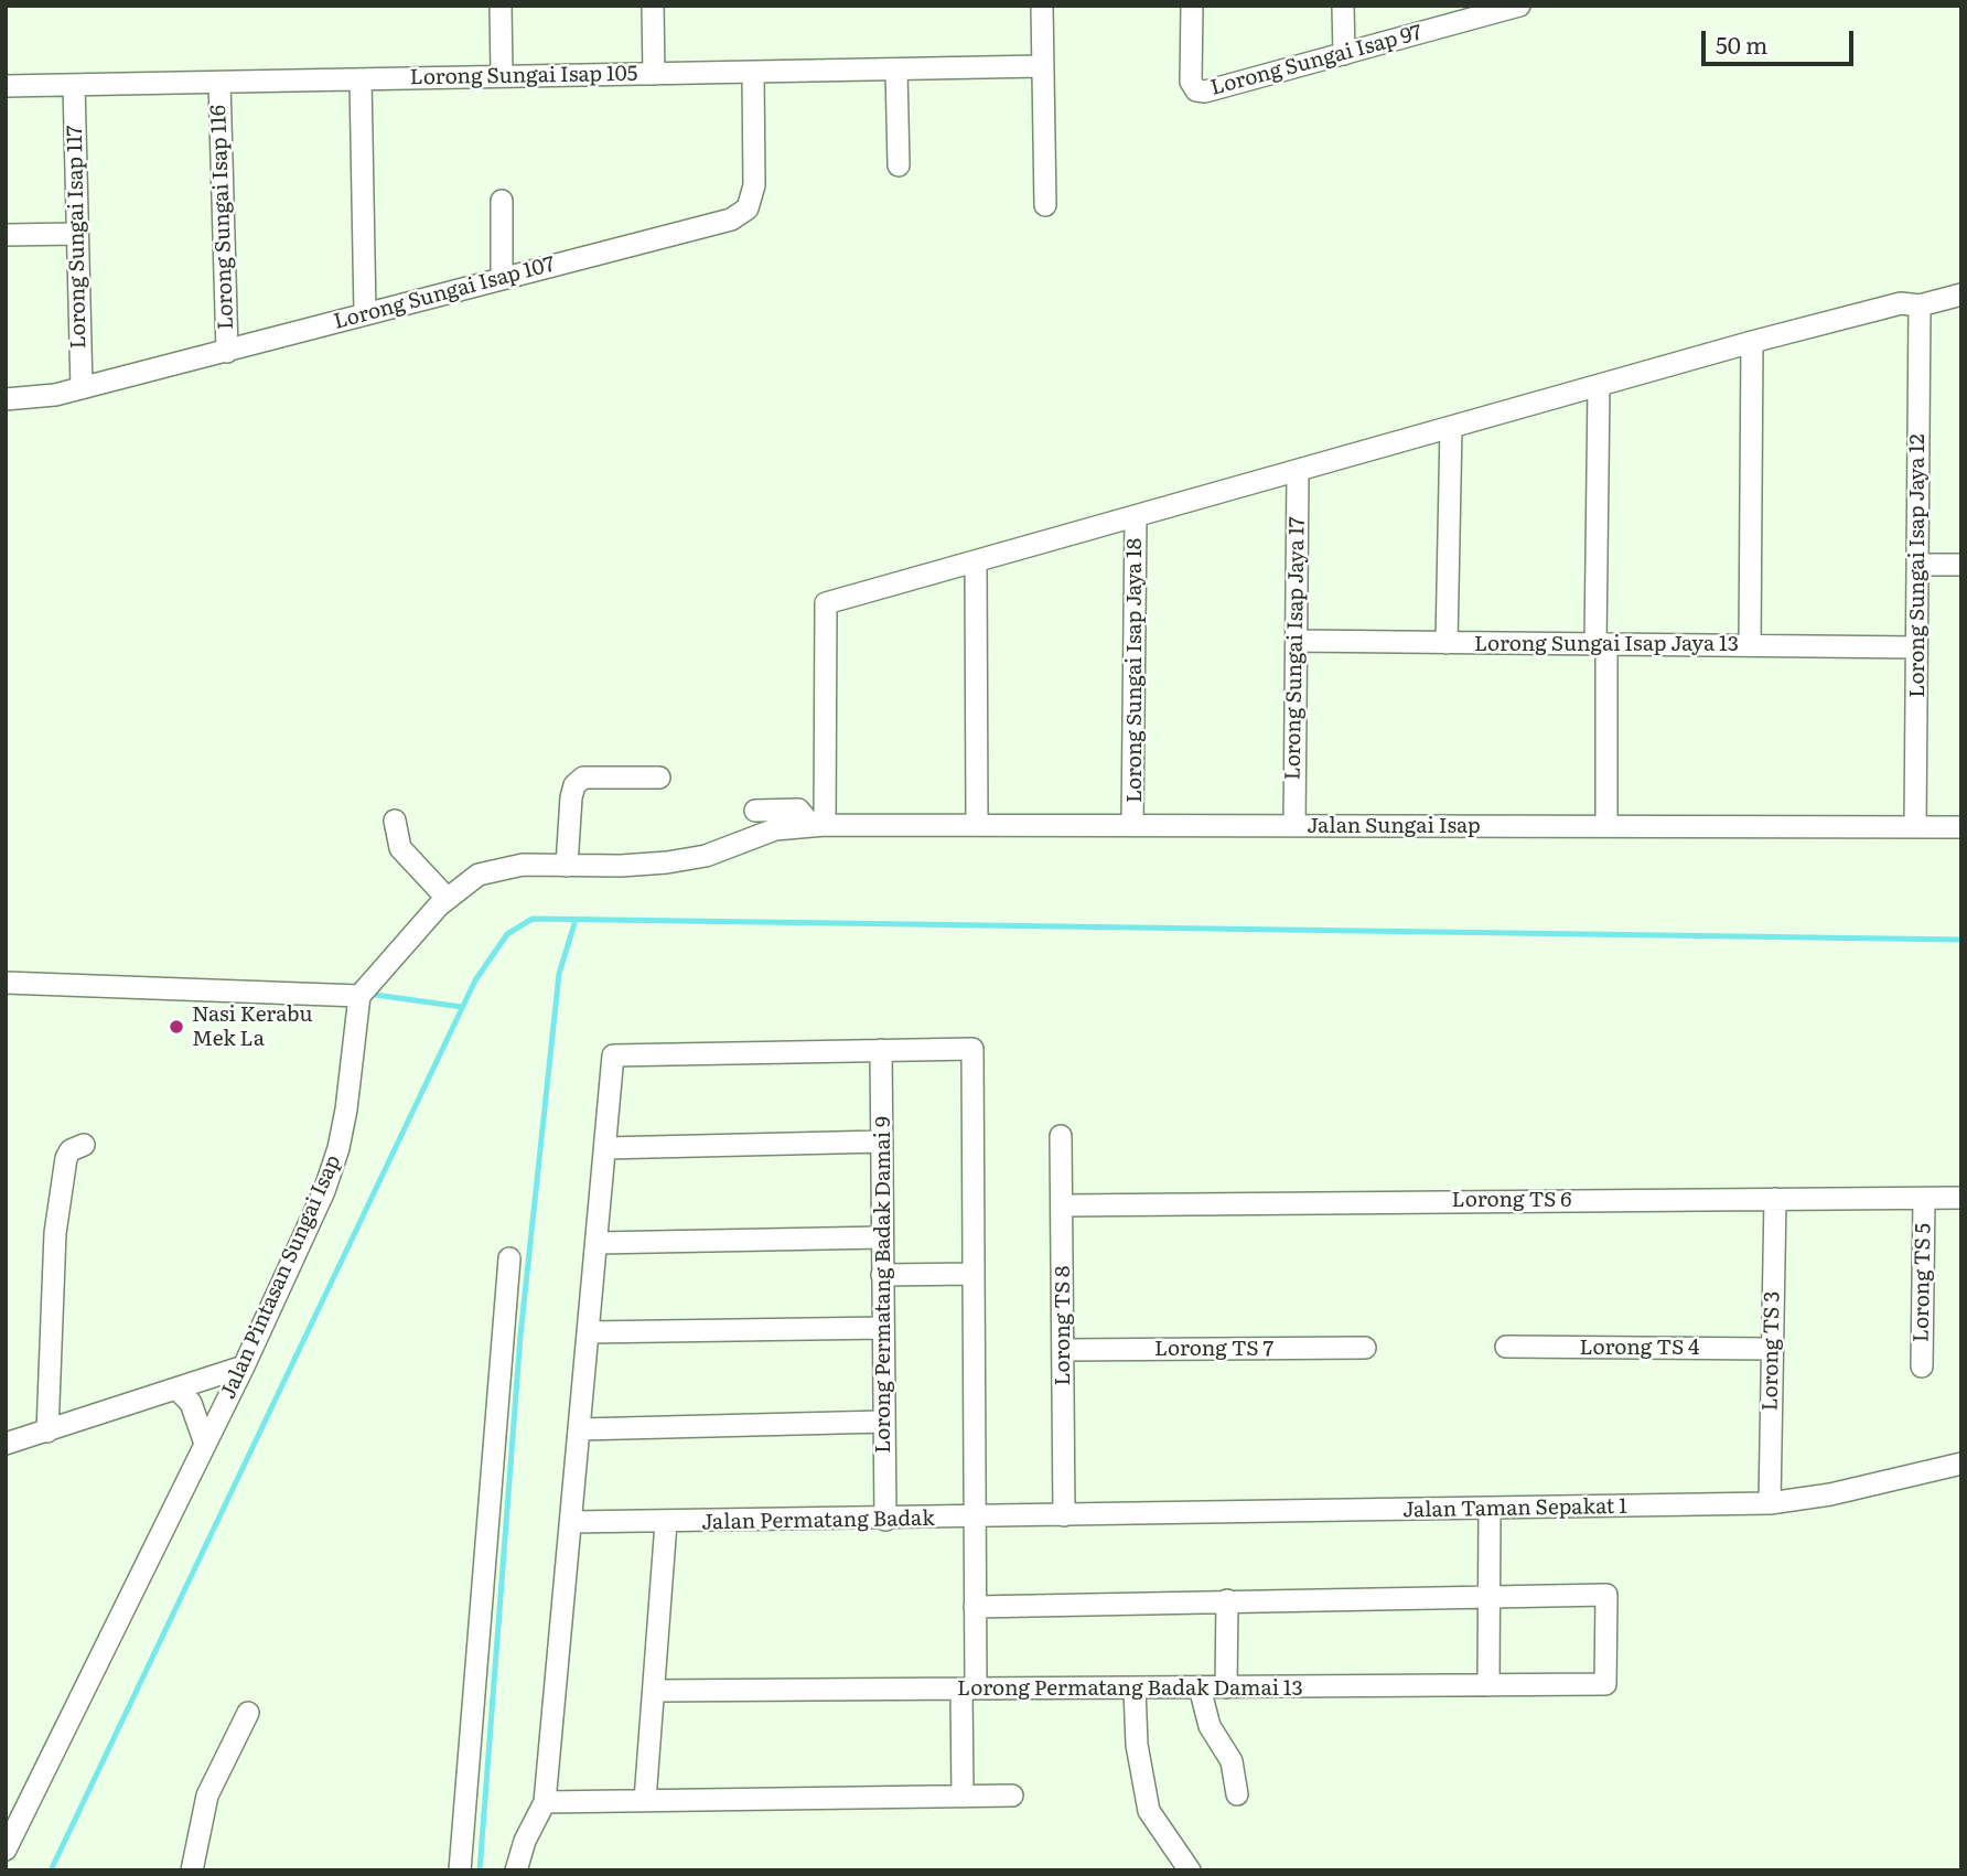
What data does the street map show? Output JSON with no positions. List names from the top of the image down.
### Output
{
  "streets": {
    "street": [
      "Lorong Sungai Isap 97",
      "Lorong Sungai Isap 105",
      "Lorong Sungai Isap 116",
      "Lorong Sungai Isap 117",
      "Lorong Sungai Isap 107",
      "Lorong Sungai Isap Jaya 12",
      "Lorong Sungai Isap Jaya 13",
      "Lorong Sungai Isap Jaya 17",
      "Lorong Sungai Isap Jaya 18",
      "Jalan Sungai Isap",
      "Lorong TS 6",
      "Jalan Pintasan Sungai Isap",
      "Lorong TS 5",
      "Lorong Permatang Badak Damai 9",
      "Lorong TS 8",
      "Lorong TS 4",
      "Lorong TS 7",
      "Lorong TS 3",
      "Jalan Taman Sepakat 1",
      "Jalan Permatang Badak",
      "Lorong Permatang Badak Damai 13"
    ]
  },
  "crossings": [
    ["Lorong Sungai Isap 105", "Lorong Sungai Isap 116"],
    ["Lorong Sungai Isap 105", "Lorong Sungai Isap 117"],
    ["Lorong Sungai Isap 105", "Lorong Sungai Isap 107"],
    ["Lorong Sungai Isap 116", "Lorong Sungai Isap 107"],
    ["Lorong Sungai Isap 117", "Lorong Sungai Isap 107"],
    ["Lorong Sungai Isap Jaya 12", "Lorong Sungai Isap Jaya 13"],
    ["Lorong Sungai Isap Jaya 12", "Jalan Sungai Isap"],
    ["Lorong Sungai Isap Jaya 13", "Lorong Sungai Isap Jaya 17"],
    ["Lorong Sungai Isap Jaya 17", "Jalan Sungai Isap"],
    ["Lorong Sungai Isap Jaya 18", "Jalan Sungai Isap"],
    ["Lorong TS 6", "Lorong TS 5"],
    ["Lorong TS 6", "Lorong TS 8"],
    ["Lorong TS 6", "Lorong TS 3"],
    ["Lorong Permatang Badak Damai 9", "Jalan Permatang Badak"],
    ["Lorong TS 8", "Lorong TS 7"],
    ["Lorong TS 8", "Jalan Taman Sepakat 1"],
    ["Lorong TS 8", "Jalan Permatang Badak"],
    ["Lorong TS 4", "Lorong TS 3"],
    ["Lorong TS 3", "Jalan Taman Sepakat 1"],
    ["Jalan Taman Sepakat 1", "Jalan Permatang Badak"]
  ],
  "places": ["Nasi Kerabu Mek La"],
  "scale_bar": "50 m"
}
